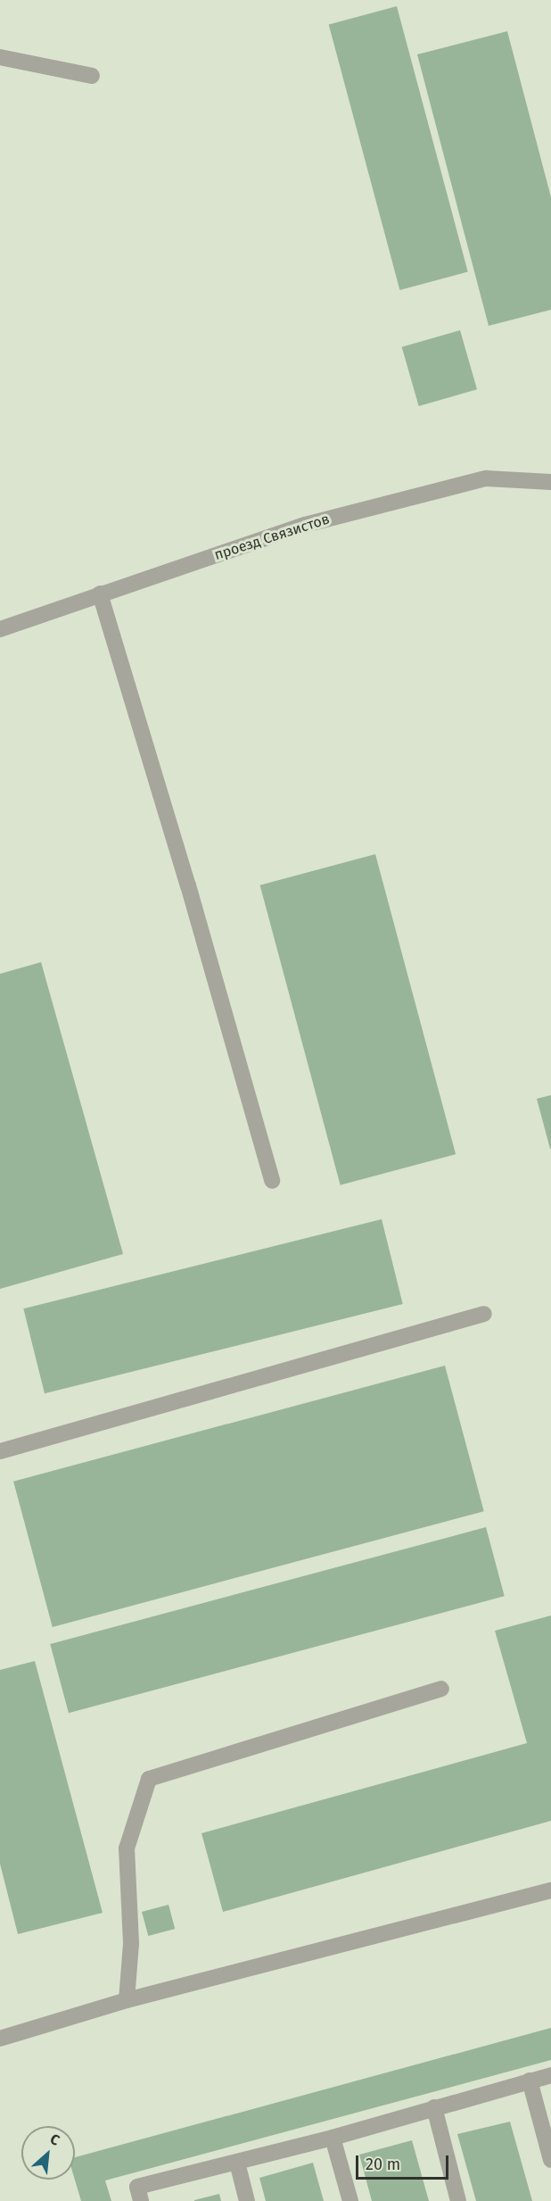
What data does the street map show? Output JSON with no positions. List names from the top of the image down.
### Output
{
  "streets": {
    "lane": ["проезд Связистов"]
  },
  "scale_bar": "20 m",
  "north": "top right"
}
